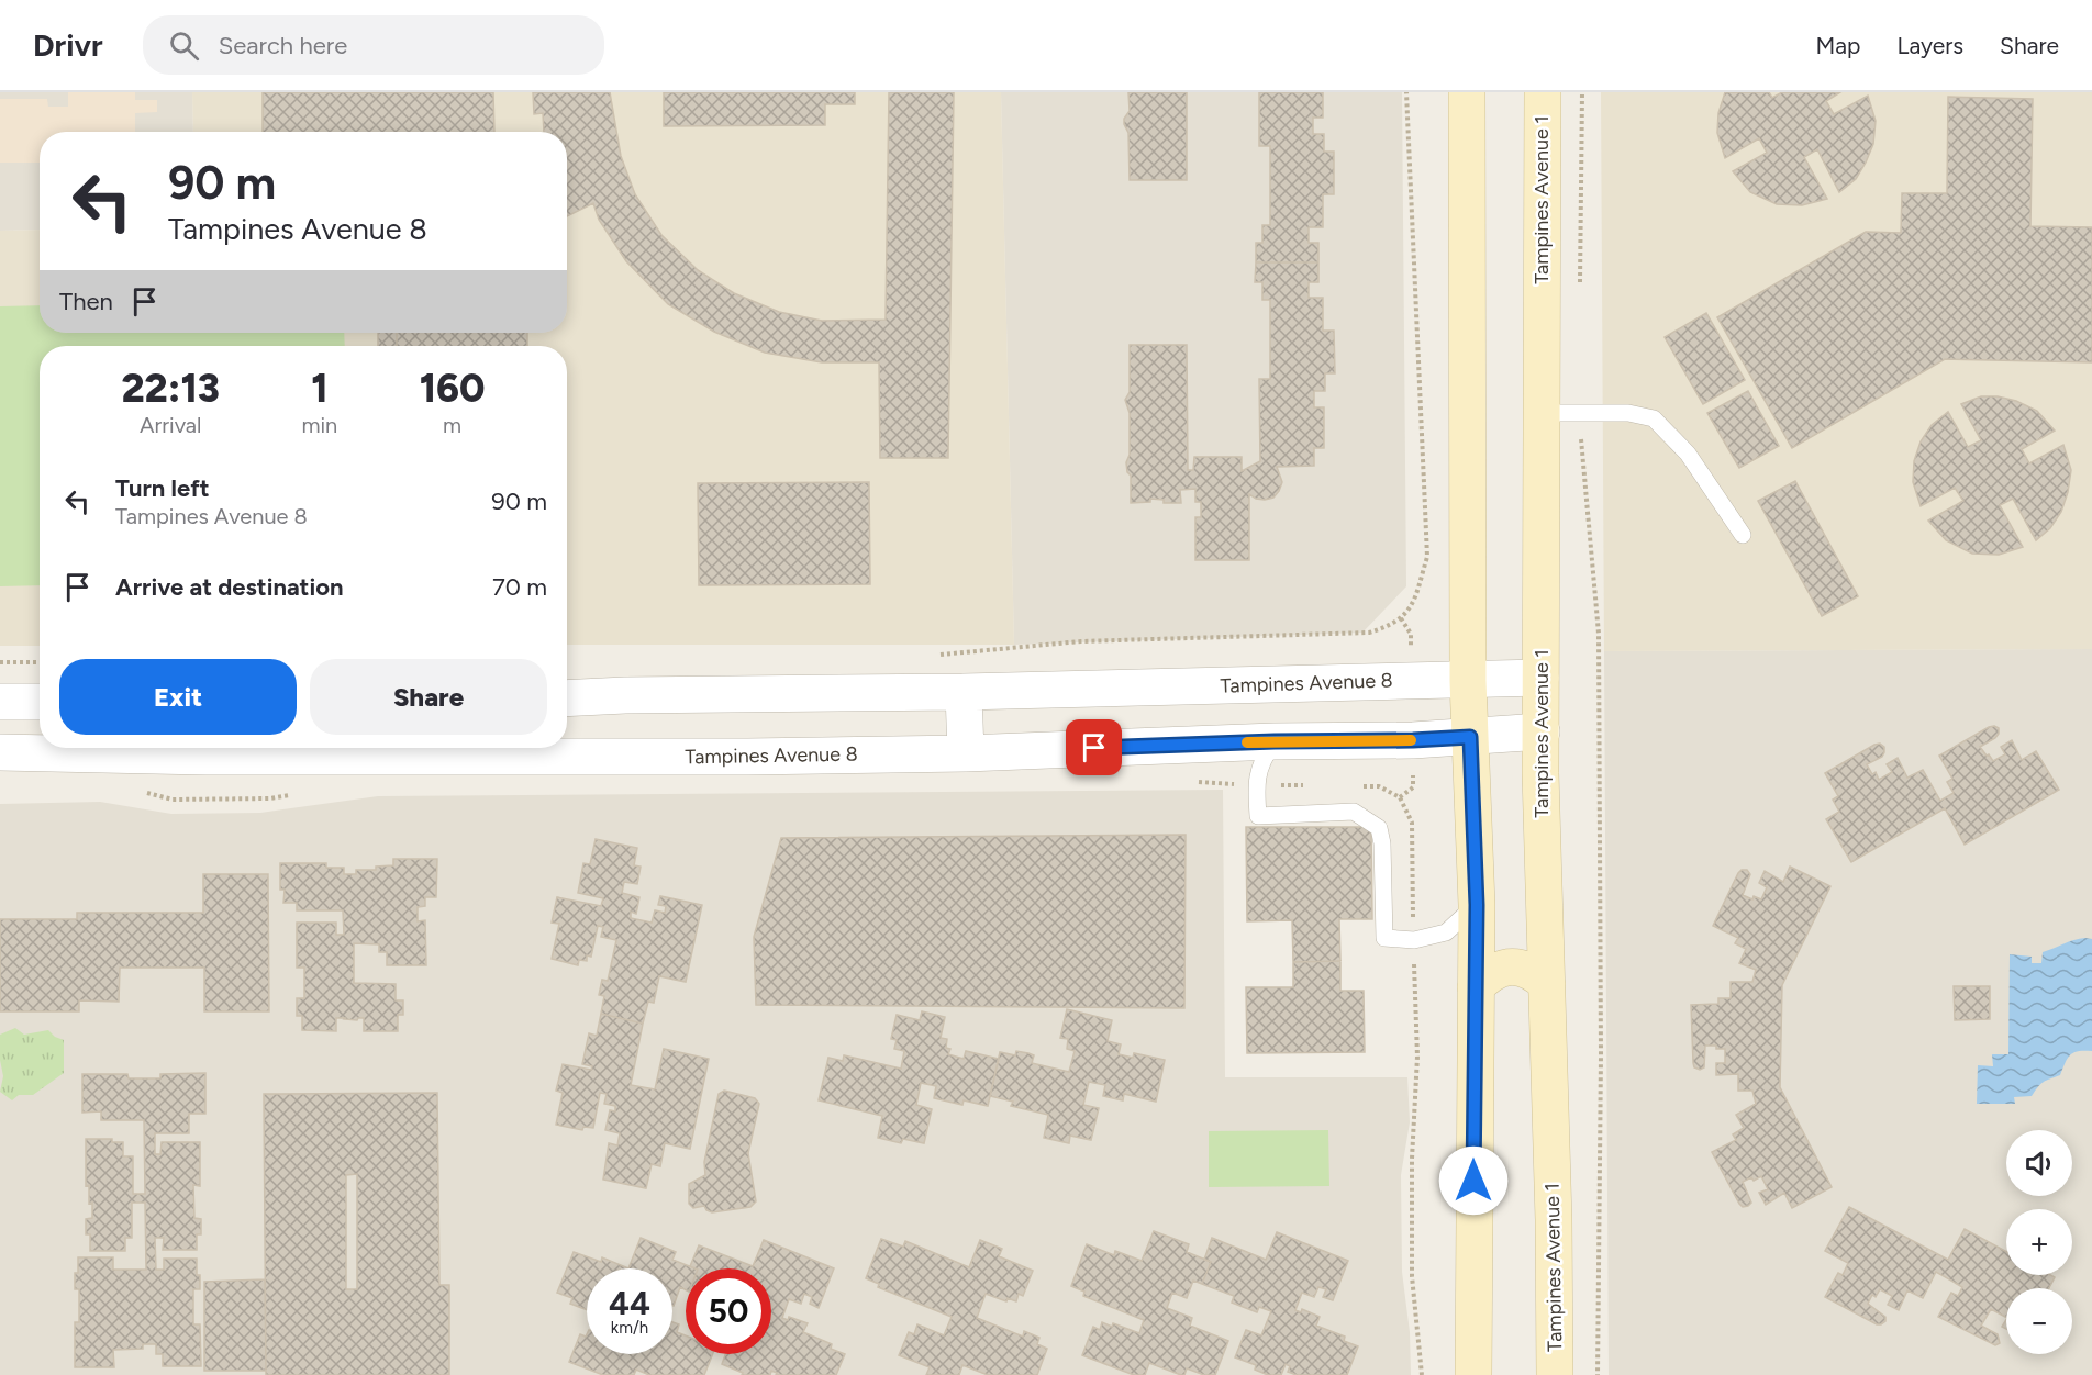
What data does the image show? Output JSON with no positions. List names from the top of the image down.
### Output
{
  "streets": {
    "main road": ["Tampines Avenue 1"],
    "street": ["Tampines Avenue 8"]
  },
  "crossings": [
    ["Tampines Avenue 1", "Tampines Avenue 8"]
  ],
  "page": {
    "header": "Drivr",
    "search": "Search here",
    "nav": ["Map", "Layers", "Share"],
    "turn": ["90 m", "Tampines Avenue 8"],
    "then": "Then",
    "eta": [
      "22:13",
      "Arrival",
      "1",
      "min",
      "160",
      "m"
    ],
    "list": [
      {
        "name": "Turn left",
        "note": "Tampines Avenue 8",
        "value": "90 m"
      },
      {
        "name": "Arrive at destination",
        "value": "70 m"
      }
    ],
    "buttons": ["Exit", "Share"],
    "map_buttons": ["+", "−"],
    "speed": "44 km/h",
    "limit": "50"
  }
}
